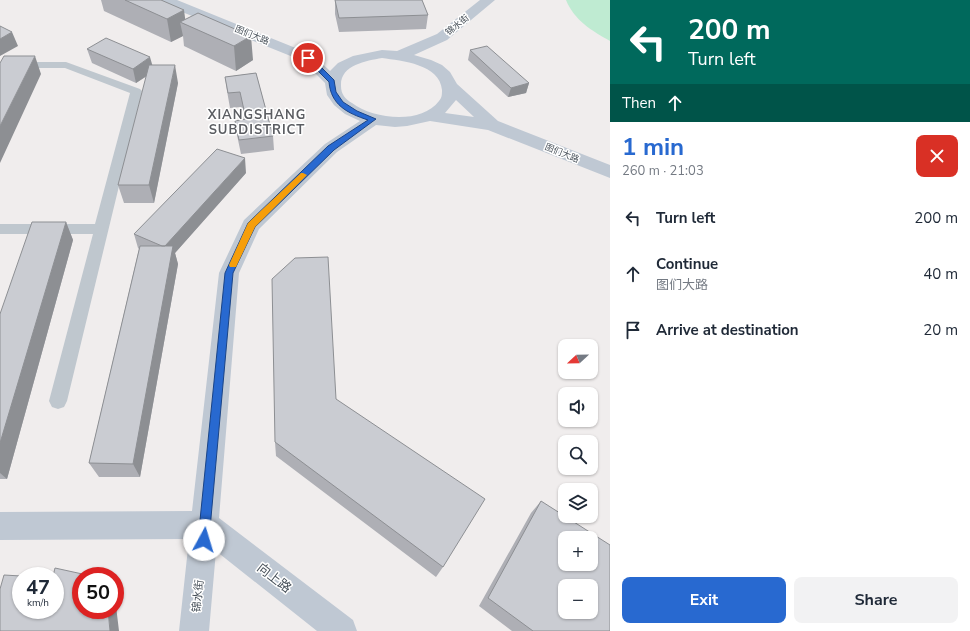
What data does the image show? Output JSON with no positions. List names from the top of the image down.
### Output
{
  "streets": {
    "main road": ["锦水街", "图们大路", "向上路"]
  },
  "crossings": [
    ["锦水街", "图们大路"],
    ["锦水街", "向上路"]
  ],
  "districts": ["XIANGSHANG SUBDISTRICT"],
  "north": "left",
  "page": {
    "turn": ["200 m", "Turn left"],
    "then": "Then",
    "heading": ["1 min", "260 m · 21:03"],
    "list": [
      {
        "name": "Turn left",
        "value": "200 m"
      },
      {
        "name": "Continue",
        "note": "图们大路",
        "value": "40 m"
      },
      {
        "name": "Arrive at destination",
        "value": "20 m"
      }
    ],
    "map_buttons": ["+", "−"],
    "speed": "47 km/h",
    "limit": "50",
    "buttons": ["Exit", "Share"]
  }
}
